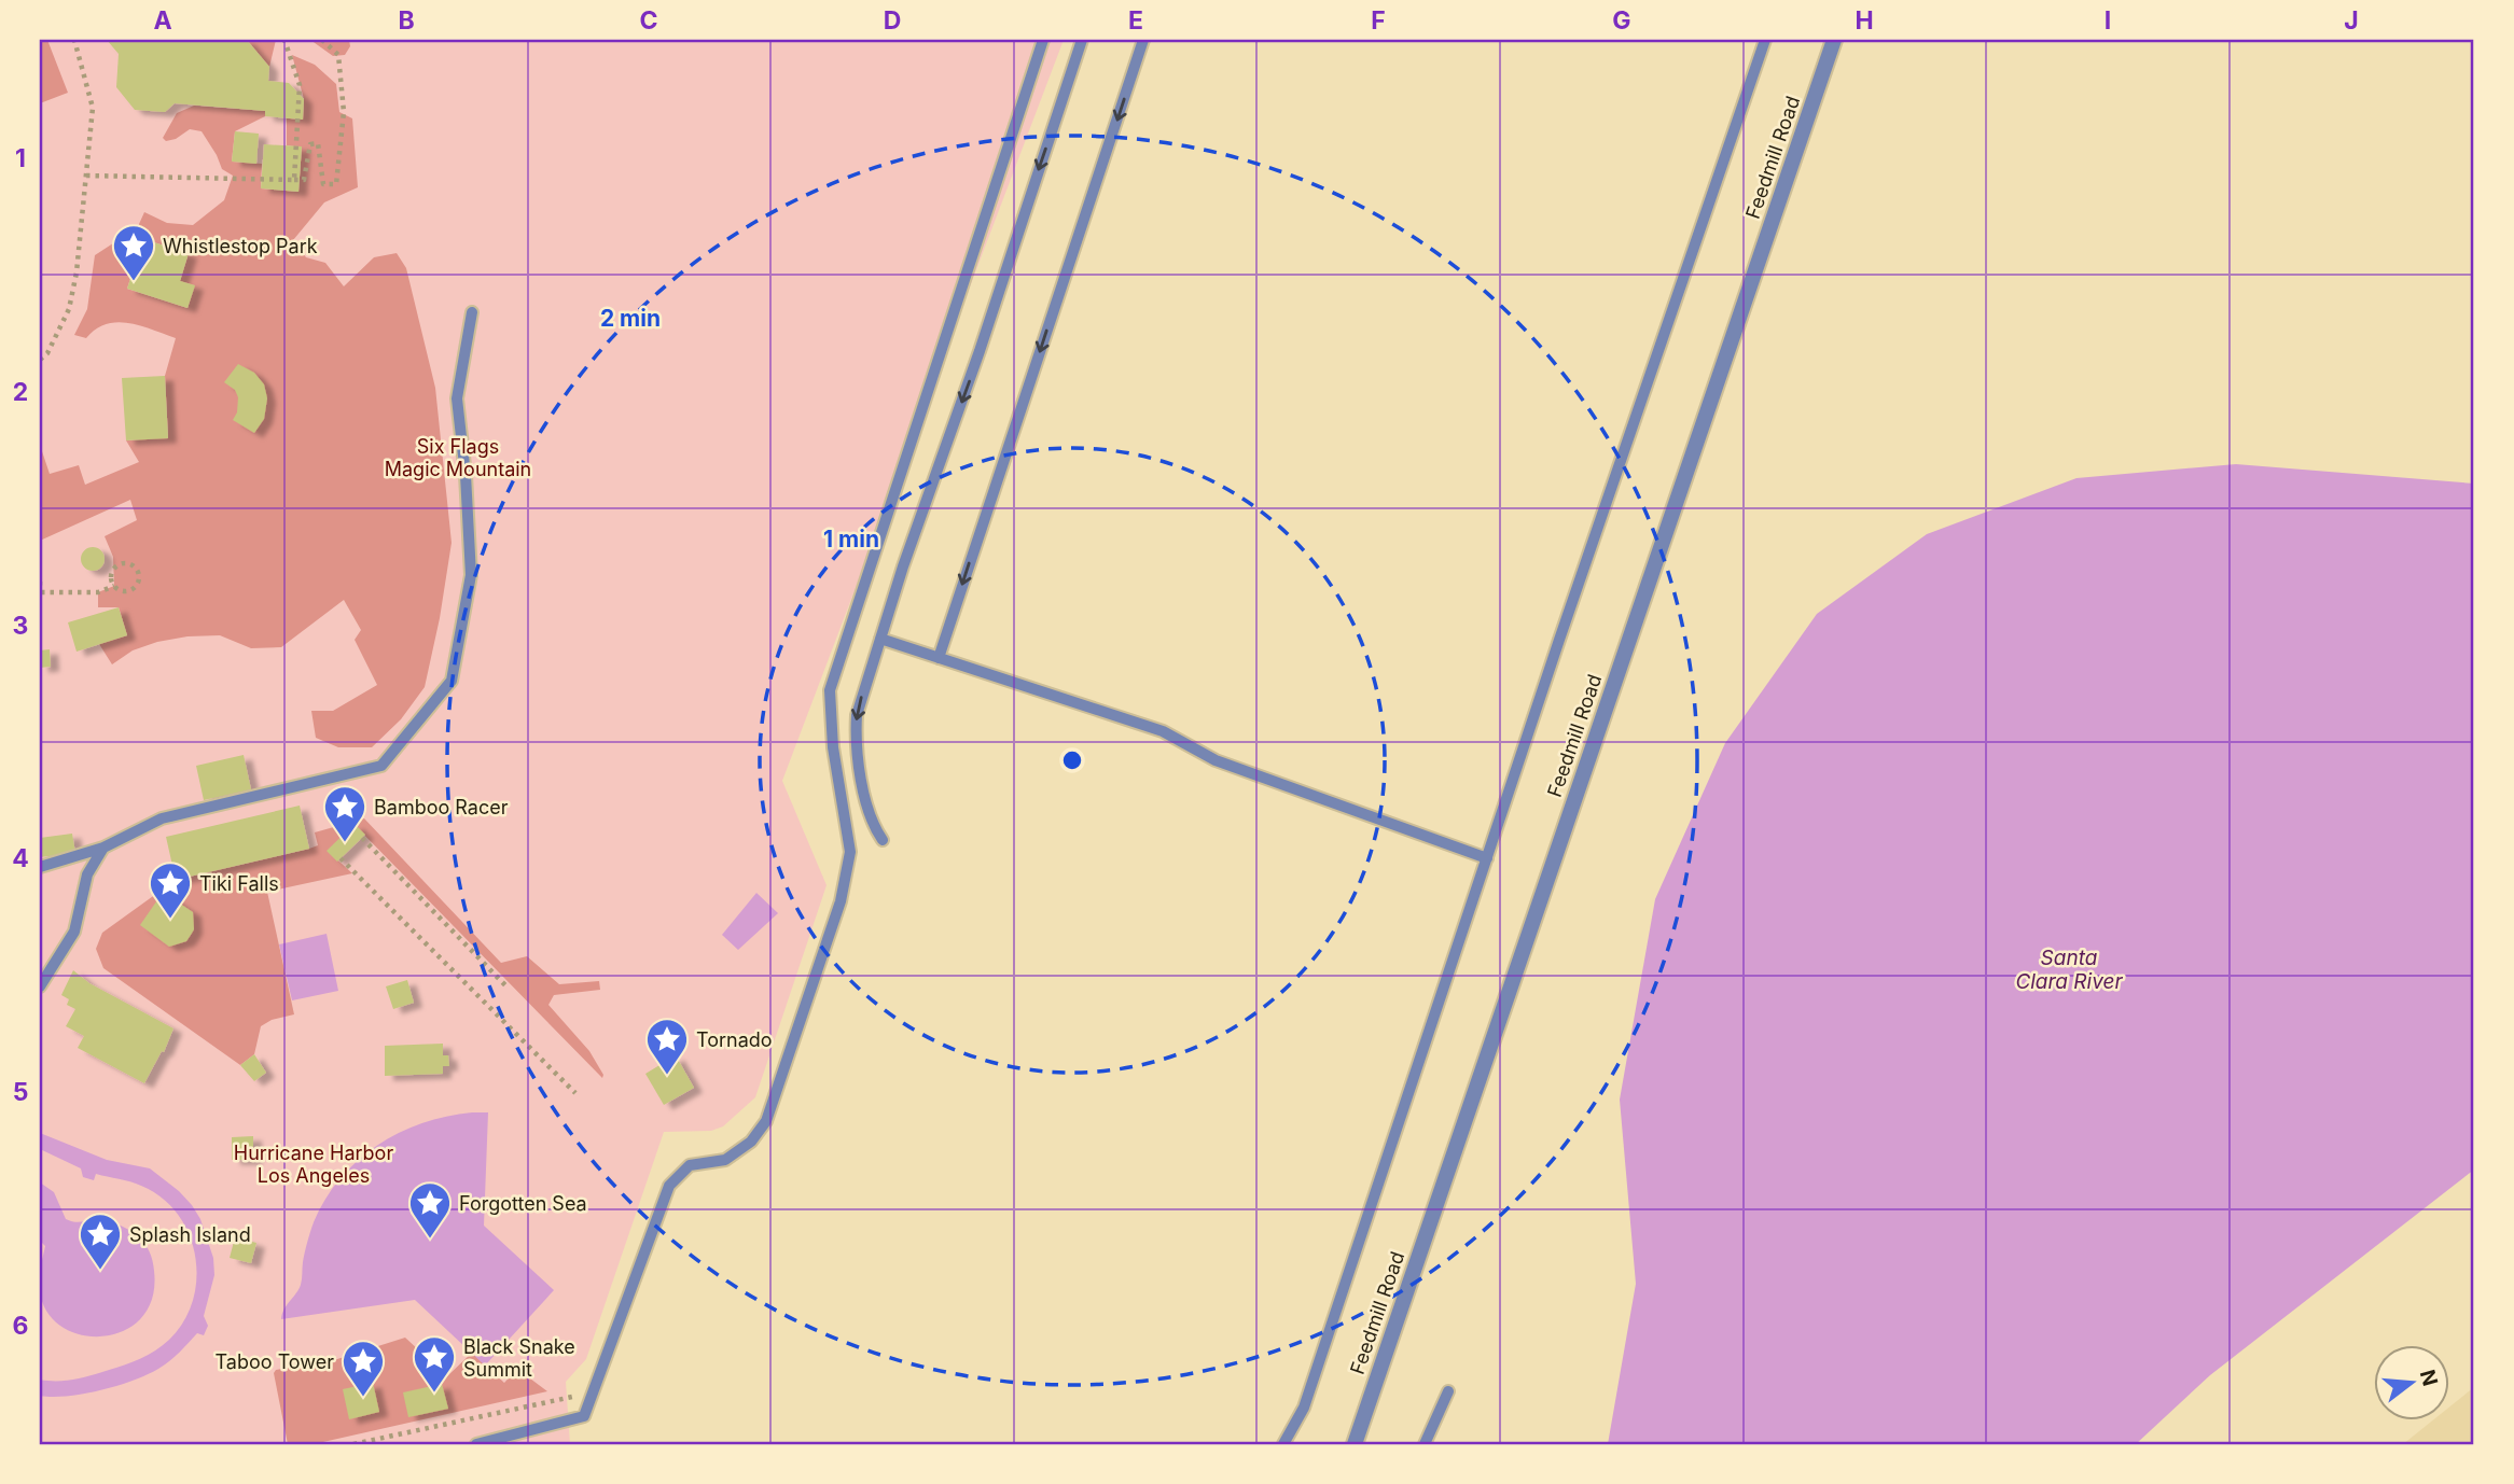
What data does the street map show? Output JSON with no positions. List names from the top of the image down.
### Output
{
  "streets": {
    "street": ["Feedmill Road"]
  },
  "water": ["Santa Clara River"],
  "parks": ["Six Flags Magic Mountain", "Hurricane Harbor Los Angeles"],
  "places": {
    "place": [
      "Whistlestop Park",
      "Bamboo Racer",
      "Tiki Falls",
      "Tornado",
      "Forgotten Sea",
      "Splash Island",
      "Black Snake Summit",
      "Taboo Tower"
    ]
  },
  "north": "right",
  "grid": {
    "columns": [
      "A",
      "B",
      "C",
      "D",
      "E",
      "F",
      "G",
      "H",
      "I",
      "J"
    ],
    "rows": [
      "1",
      "2",
      "3",
      "4",
      "5",
      "6"
    ]
  },
  "rings": ["2 min", "1 min"]
}
